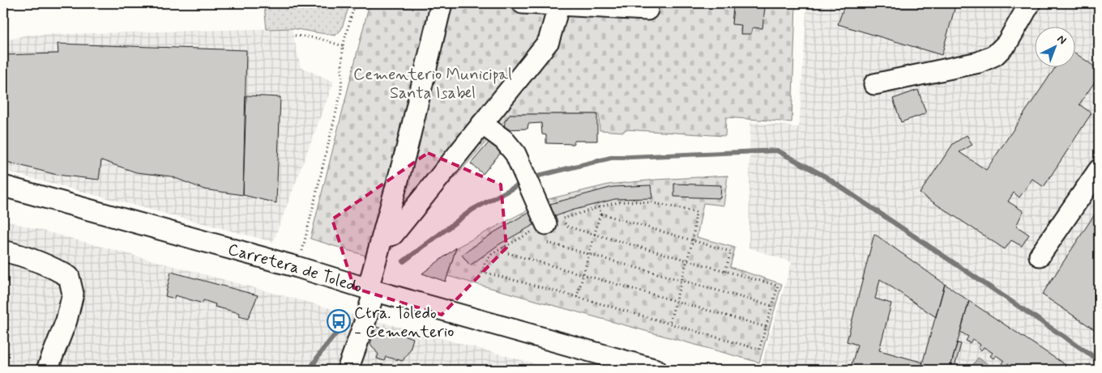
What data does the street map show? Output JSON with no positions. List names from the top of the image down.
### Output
{
  "streets": {
    "street": ["Carretera de Toledo"]
  },
  "parks": ["Cementerio Municipal Santa Isabel"],
  "places": {
    "bus stop": ["Ctra. Toledo - Cementerio"]
  },
  "north": "top right"
}
